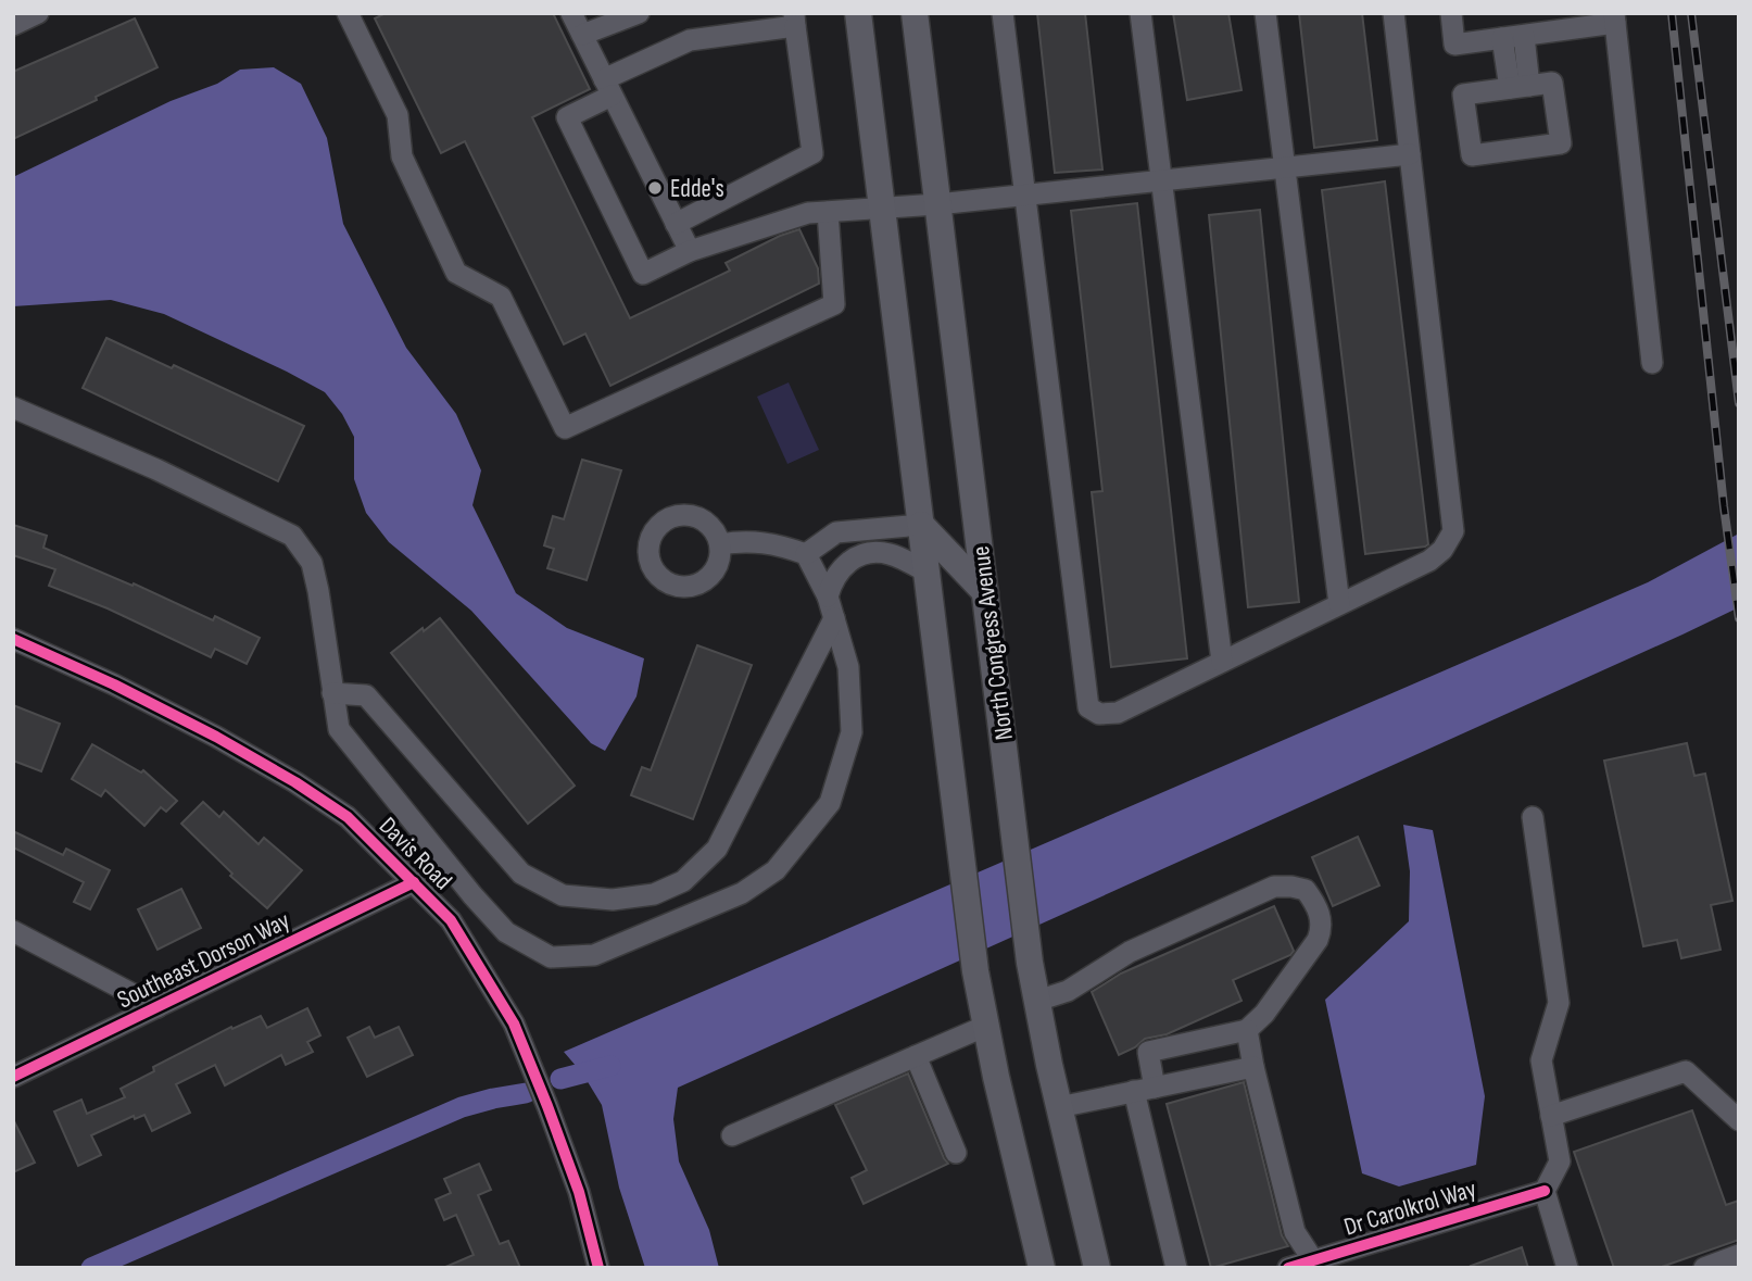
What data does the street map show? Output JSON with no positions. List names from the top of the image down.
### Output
{
  "streets": {
    "main road": ["North Congress Avenue"],
    "street": ["Davis Road", "Southeast Dorson Way", "Dr Carolkrol Way"]
  },
  "crossings": [
    ["Davis Road", "Southeast Dorson Way"]
  ],
  "places": ["Edde's"]
}
